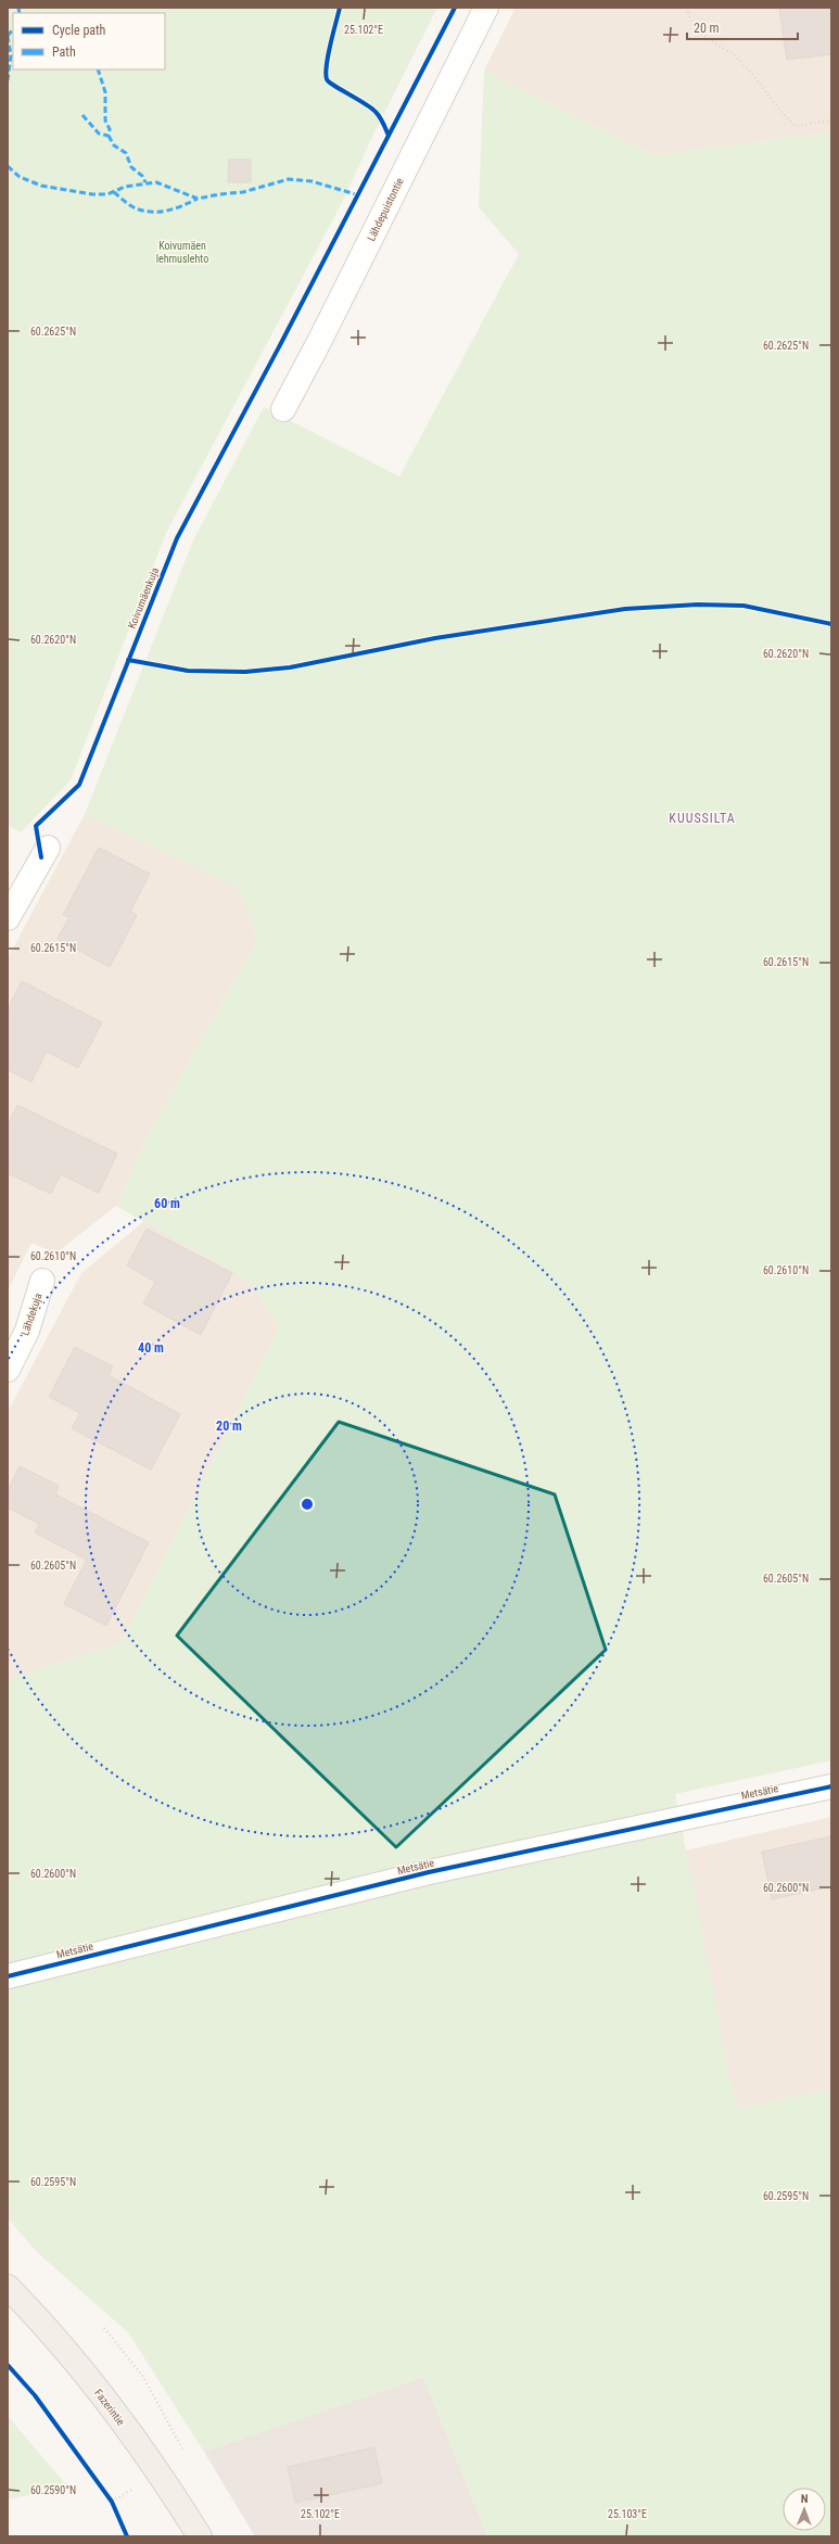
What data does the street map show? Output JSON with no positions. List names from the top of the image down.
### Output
{
  "streets": {
    "main road": ["Fazerintie"],
    "street": ["Lähdepuistontie", "Lähdekuja", "Metsätie"],
    "cycle path": ["Koivumäenkuja"]
  },
  "districts": ["KUUSSILTA"],
  "parks": ["Koivumäen lehmuslehto"],
  "legend": ["Cycle path", "Path"],
  "scale_bar": "20 m",
  "north": "top",
  "coordinates": [
    "25.102°E",
    "60.2625°N",
    "60.2620°N",
    "60.2615°N",
    "60.2610°N",
    "60.2605°N",
    "60.2600°N",
    "60.2595°N",
    "60.2590°N",
    "25.103°E"
  ],
  "rings": ["60 m", "40 m", "20 m"]
}
